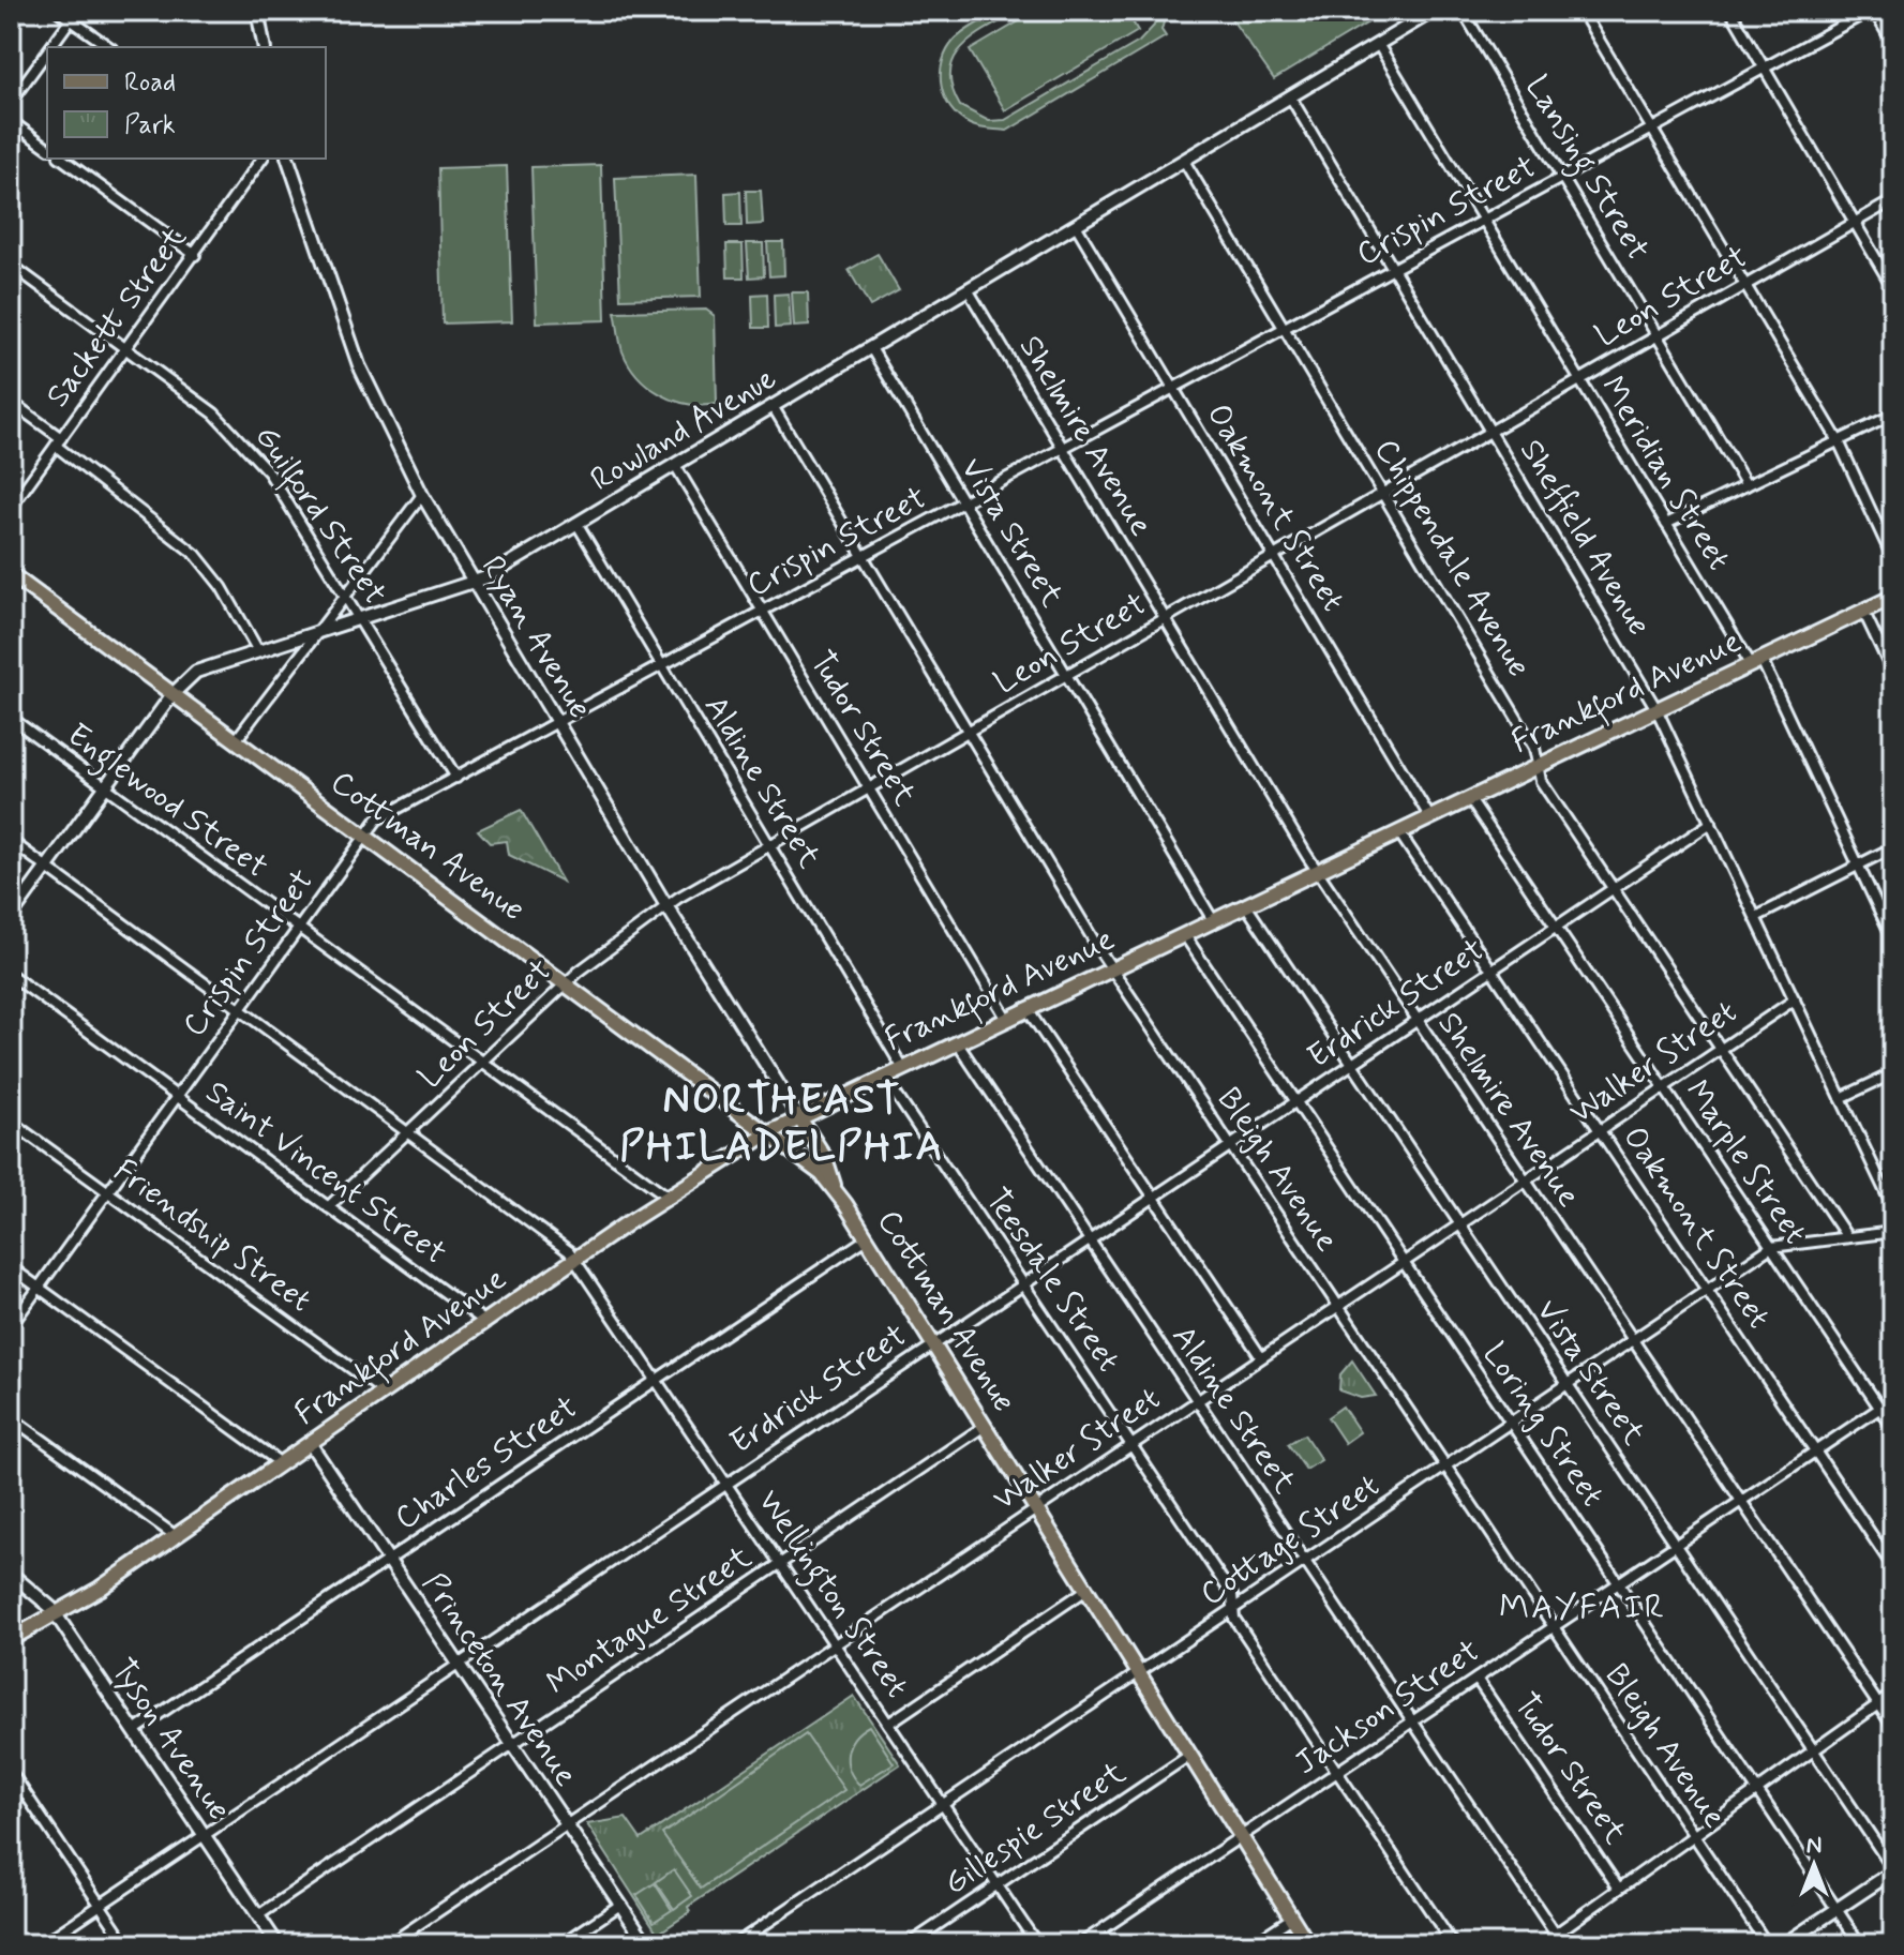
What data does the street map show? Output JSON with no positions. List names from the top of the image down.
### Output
{
  "streets": {
    "main road": ["Frankford Avenue", "Cottman Avenue"],
    "street": [
      "Lansing Street",
      "Crispin Street",
      "Leon Street",
      "Sackett Street",
      "Rowland Avenue",
      "Shelmire Avenue",
      "Meridian Street",
      "Oakmont Street",
      "Guilford Street",
      "Vista Street",
      "Sheffield Avenue",
      "Chippendale Avenue",
      "Ryan Avenue",
      "Tudor Street",
      "Aldine Street",
      "Englewood Street",
      "Erdrick Street",
      "Walker Street",
      "Marple Street",
      "Bleigh Avenue",
      "Saint Vincent Street",
      "Friendship Street",
      "Teesdale Street",
      "Loring Street",
      "Charles Street",
      "Cottage Street",
      "Wellington Street",
      "Montague Street",
      "Princeton Avenue",
      "Jackson Street",
      "Tyson Avenue",
      "Gillespie Street"
    ]
  },
  "crossings": [
    ["Lansing Street", "Crispin Street"],
    ["Lansing Street", "Leon Street"],
    ["Crispin Street", "Shelmire Avenue"],
    ["Crispin Street", "Meridian Street"],
    ["Crispin Street", "Oakmont Street"],
    ["Crispin Street", "Guilford Street"],
    ["Crispin Street", "Vista Street"],
    ["Crispin Street", "Sheffield Avenue"],
    ["Crispin Street", "Chippendale Avenue"],
    ["Crispin Street", "Ryan Avenue"],
    ["Crispin Street", "Tudor Street"],
    ["Crispin Street", "Aldine Street"],
    ["Crispin Street", "Englewood Street"],
    ["Crispin Street", "Cottman Avenue"],
    ["Crispin Street", "Bleigh Avenue"],
    ["Crispin Street", "Saint Vincent Street"],
    ["Crispin Street", "Friendship Street"],
    ["Crispin Street", "Wellington Street"],
    ["Leon Street", "Shelmire Avenue"],
    ["Leon Street", "Meridian Street"],
    ["Leon Street", "Oakmont Street"],
    ["Leon Street", "Vista Street"],
    ["Leon Street", "Sheffield Avenue"],
    ["Leon Street", "Chippendale Avenue"],
    ["Leon Street", "Ryan Avenue"],
    ["Leon Street", "Tudor Street"],
    ["Leon Street", "Aldine Street"],
    ["Leon Street", "Englewood Street"],
    ["Leon Street", "Cottman Avenue"],
    ["Leon Street", "Bleigh Avenue"],
    ["Leon Street", "Saint Vincent Street"],
    ["Leon Street", "Wellington Street"],
    ["Sackett Street", "Guilford Street"],
    ["Rowland Avenue", "Shelmire Avenue"],
    ["Rowland Avenue", "Meridian Street"],
    ["Rowland Avenue", "Oakmont Street"],
    ["Rowland Avenue", "Guilford Street"],
    ["Rowland Avenue", "Vista Street"],
    ["Rowland Avenue", "Sheffield Avenue"],
    ["Rowland Avenue", "Chippendale Avenue"],
    ["Rowland Avenue", "Ryan Avenue"],
    ["Rowland Avenue", "Tudor Street"],
    ["Rowland Avenue", "Aldine Street"],
    ["Rowland Avenue", "Englewood Street"],
    ["Rowland Avenue", "Cottman Avenue"],
    ["Rowland Avenue", "Bleigh Avenue"],
    ["Rowland Avenue", "Wellington Street"],
    ["Shelmire Avenue", "Frankford Avenue"],
    ["Shelmire Avenue", "Erdrick Street"],
    ["Shelmire Avenue", "Walker Street"],
    ["Shelmire Avenue", "Cottage Street"],
    ["Shelmire Avenue", "Jackson Street"],
    ["Meridian Street", "Frankford Avenue"],
    ["Oakmont Street", "Frankford Avenue"],
    ["Oakmont Street", "Erdrick Street"],
    ["Oakmont Street", "Walker Street"],
    ["Oakmont Street", "Cottage Street"],
    ["Oakmont Street", "Jackson Street"],
    ["Vista Street", "Frankford Avenue"],
    ["Vista Street", "Erdrick Street"],
    ["Vista Street", "Walker Street"],
    ["Vista Street", "Cottage Street"],
    ["Vista Street", "Jackson Street"],
    ["Sheffield Avenue", "Frankford Avenue"],
    ["Sheffield Avenue", "Erdrick Street"],
    ["Sheffield Avenue", "Walker Street"],
    ["Chippendale Avenue", "Frankford Avenue"],
    ["Chippendale Avenue", "Erdrick Street"],
    ["Chippendale Avenue", "Walker Street"],
    ["Chippendale Avenue", "Cottage Street"],
    ["Ryan Avenue", "Frankford Avenue"],
    ["Frankford Avenue", "Tudor Street"],
    ["Frankford Avenue", "Aldine Street"],
    ["Frankford Avenue", "Englewood Street"],
    ["Frankford Avenue", "Cottman Avenue"],
    ["Frankford Avenue", "Marple Street"],
    ["Frankford Avenue", "Bleigh Avenue"],
    ["Frankford Avenue", "Saint Vincent Street"],
    ["Frankford Avenue", "Friendship Street"],
    ["Frankford Avenue", "Teesdale Street"],
    ["Frankford Avenue", "Loring Street"],
    ["Frankford Avenue", "Wellington Street"],
    ["Frankford Avenue", "Princeton Avenue"],
    ["Frankford Avenue", "Tyson Avenue"],
    ["Tudor Street", "Jackson Street"],
    ["Aldine Street", "Erdrick Street"],
    ["Aldine Street", "Walker Street"],
    ["Aldine Street", "Cottage Street"],
    ["Aldine Street", "Jackson Street"],
    ["Cottman Avenue", "Erdrick Street"],
    ["Cottman Avenue", "Walker Street"],
    ["Cottman Avenue", "Charles Street"],
    ["Cottman Avenue", "Cottage Street"],
    ["Cottman Avenue", "Montague Street"],
    ["Cottman Avenue", "Jackson Street"],
    ["Cottman Avenue", "Gillespie Street"],
    ["Erdrick Street", "Marple Street"],
    ["Erdrick Street", "Bleigh Avenue"],
    ["Erdrick Street", "Teesdale Street"],
    ["Erdrick Street", "Loring Street"],
    ["Erdrick Street", "Wellington Street"],
    ["Erdrick Street", "Princeton Avenue"],
    ["Erdrick Street", "Tyson Avenue"],
    ["Walker Street", "Marple Street"],
    ["Walker Street", "Bleigh Avenue"],
    ["Walker Street", "Teesdale Street"],
    ["Walker Street", "Loring Street"],
    ["Walker Street", "Wellington Street"],
    ["Walker Street", "Princeton Avenue"],
    ["Marple Street", "Cottage Street"],
    ["Marple Street", "Jackson Street"],
    ["Bleigh Avenue", "Cottage Street"],
    ["Bleigh Avenue", "Jackson Street"],
    ["Teesdale Street", "Cottage Street"],
    ["Teesdale Street", "Jackson Street"],
    ["Loring Street", "Cottage Street"],
    ["Loring Street", "Jackson Street"],
    ["Charles Street", "Wellington Street"],
    ["Charles Street", "Princeton Avenue"],
    ["Charles Street", "Tyson Avenue"],
    ["Cottage Street", "Wellington Street"],
    ["Wellington Street", "Montague Street"],
    ["Wellington Street", "Gillespie Street"],
    ["Montague Street", "Princeton Avenue"],
    ["Montague Street", "Tyson Avenue"]
  ],
  "districts": ["NORTHEAST PHILADELPHIA", "MAYFAIR"],
  "legend": ["Road", "Park"],
  "north": "top"
}
